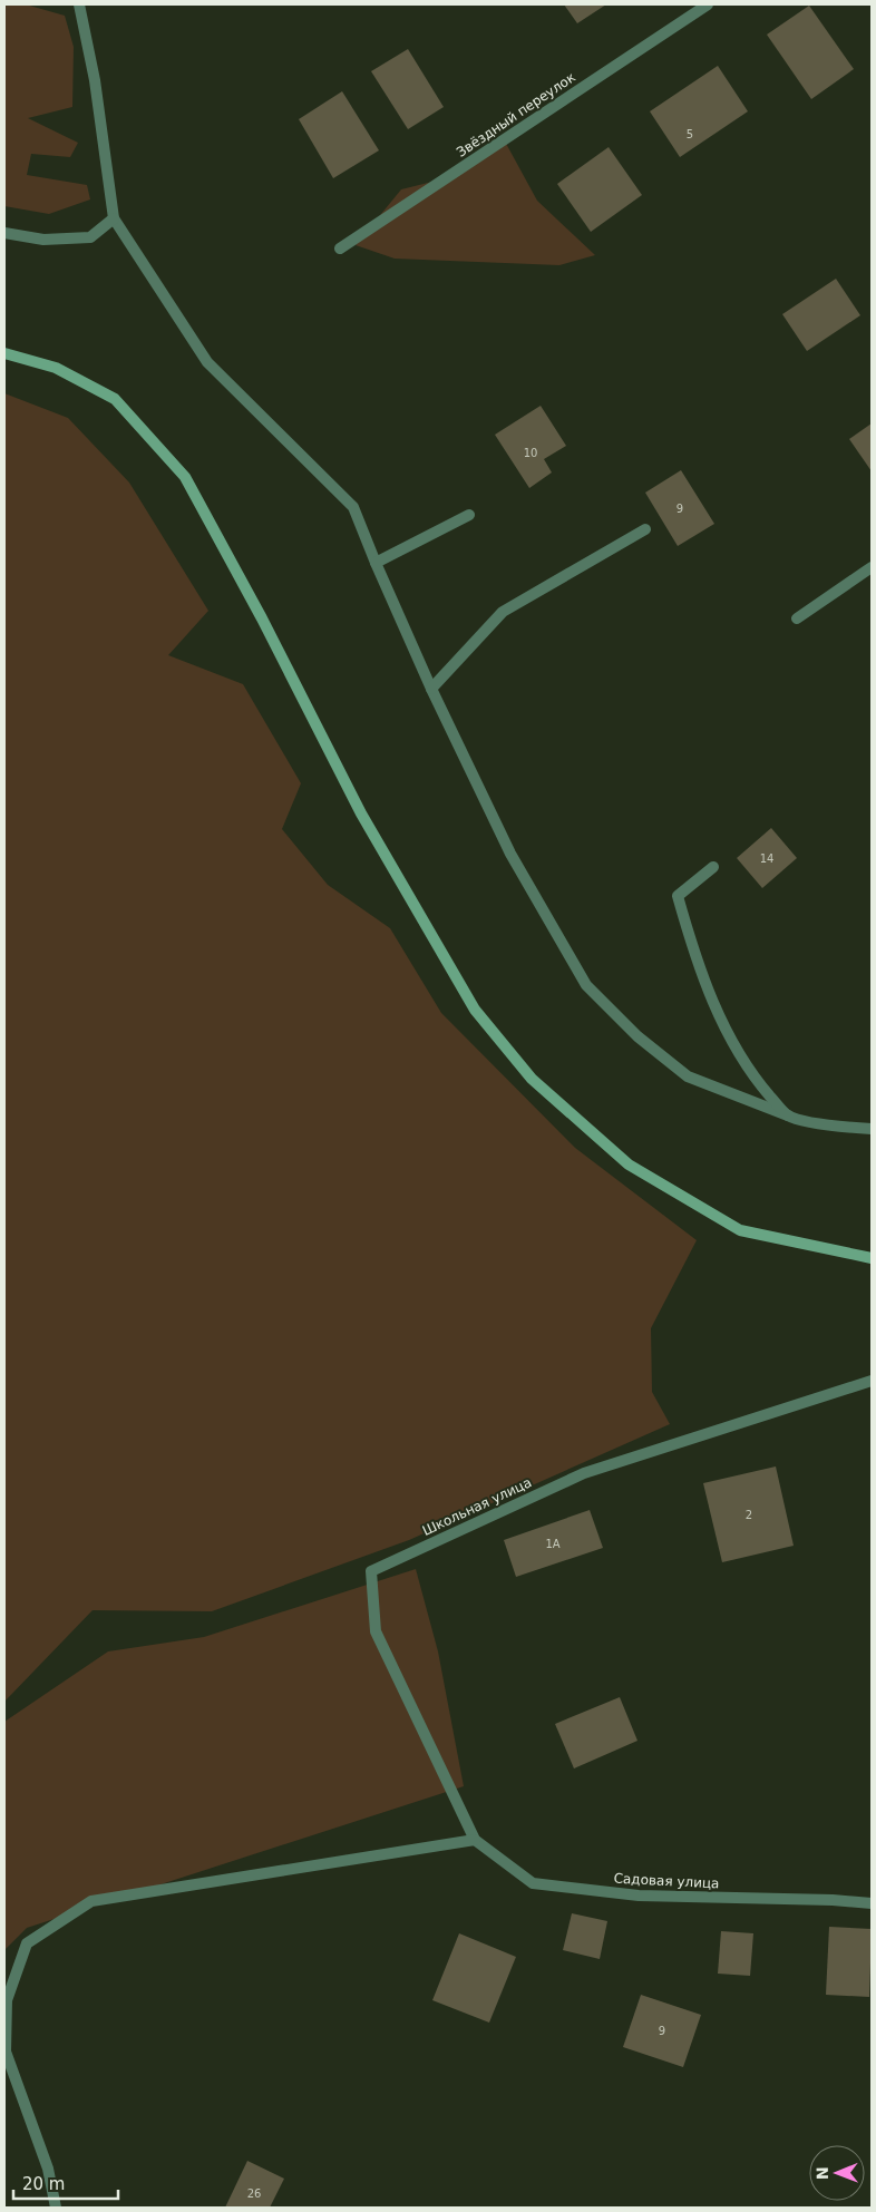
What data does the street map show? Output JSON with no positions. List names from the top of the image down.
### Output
{
  "streets": {
    "street": ["Звёздный переулок", "Школьная улица", "Садовая улица"]
  },
  "crossings": [
    ["Школьная улица", "Садовая улица"]
  ],
  "house_numbers": [
    "5",
    "10",
    "9",
    "14",
    "2",
    "1А",
    "9",
    "26"
  ],
  "scale_bar": "20 m",
  "north": "left"
}
